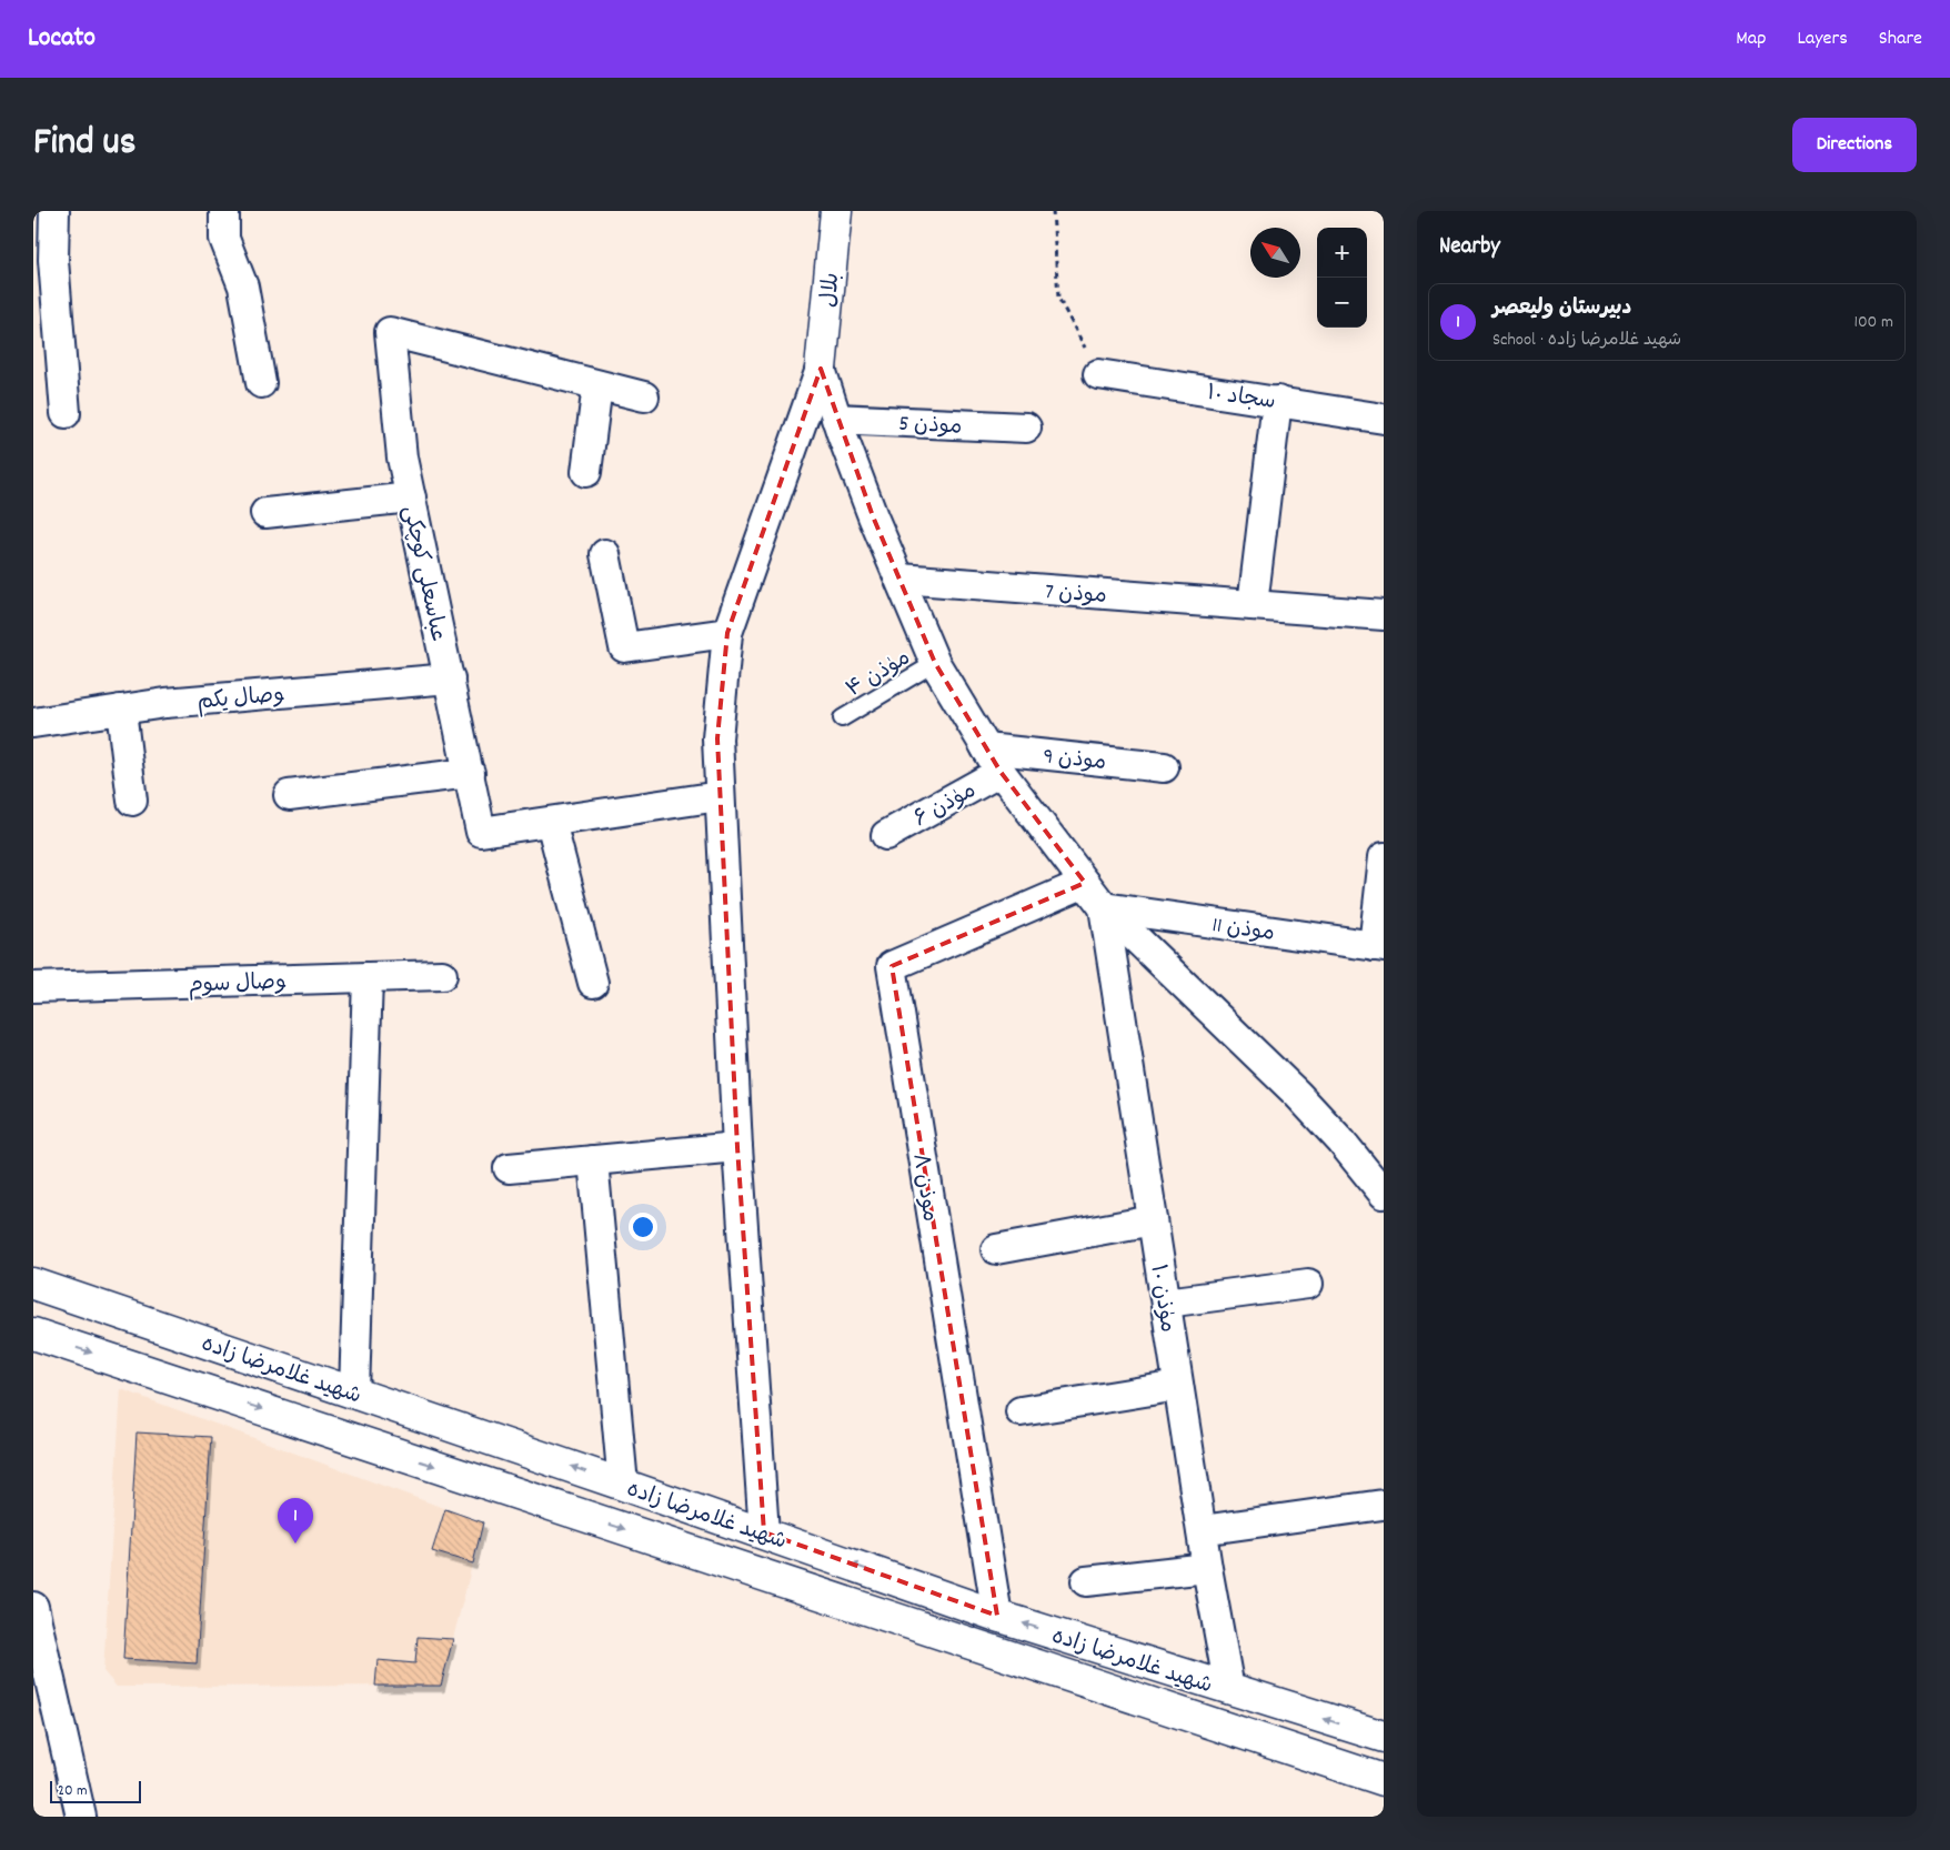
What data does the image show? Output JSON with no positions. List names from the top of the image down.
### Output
{
  "streets": {
    "street": [
      "بلال",
      "سجاد ۱۰",
      "موذن 5",
      "عباسعلی کوچکی",
      "موذن 7",
      "وصال یکم",
      "موذن 9",
      "موٰذن ۶",
      "موذن 11",
      "وصال سوم",
      "موذن ۸",
      "موٰذن ۱۰",
      "شهید غلامرضا زاده"
    ],
    "lane": ["موٰذن ۴"]
  },
  "crossings": [
    ["عباسعلی کوچکی", "وصال یکم"],
    ["موذن 9", "موٰذن ۶"],
    ["موذن 11", "موٰذن ۱۰"],
    ["موذن ۸", "شهید غلامرضا زاده"],
    ["موٰذن ۱۰", "شهید غلامرضا زاده"]
  ],
  "scale_bar": "20 m",
  "north": "top left",
  "page": {
    "header": "Locato",
    "nav": ["Map", "Layers", "Share"],
    "title": "Find us",
    "buttons": "Directions",
    "heading": "Nearby",
    "map_buttons": ["+", "−"],
    "list": [
      {
        "mark": "1",
        "name": "دبیرستان ولیعصر",
        "note": "School · شهید غلامرضا زاده",
        "value": "100 m"
      }
    ],
    "pins": "1",
    "scale": "20 m"
  }
}
